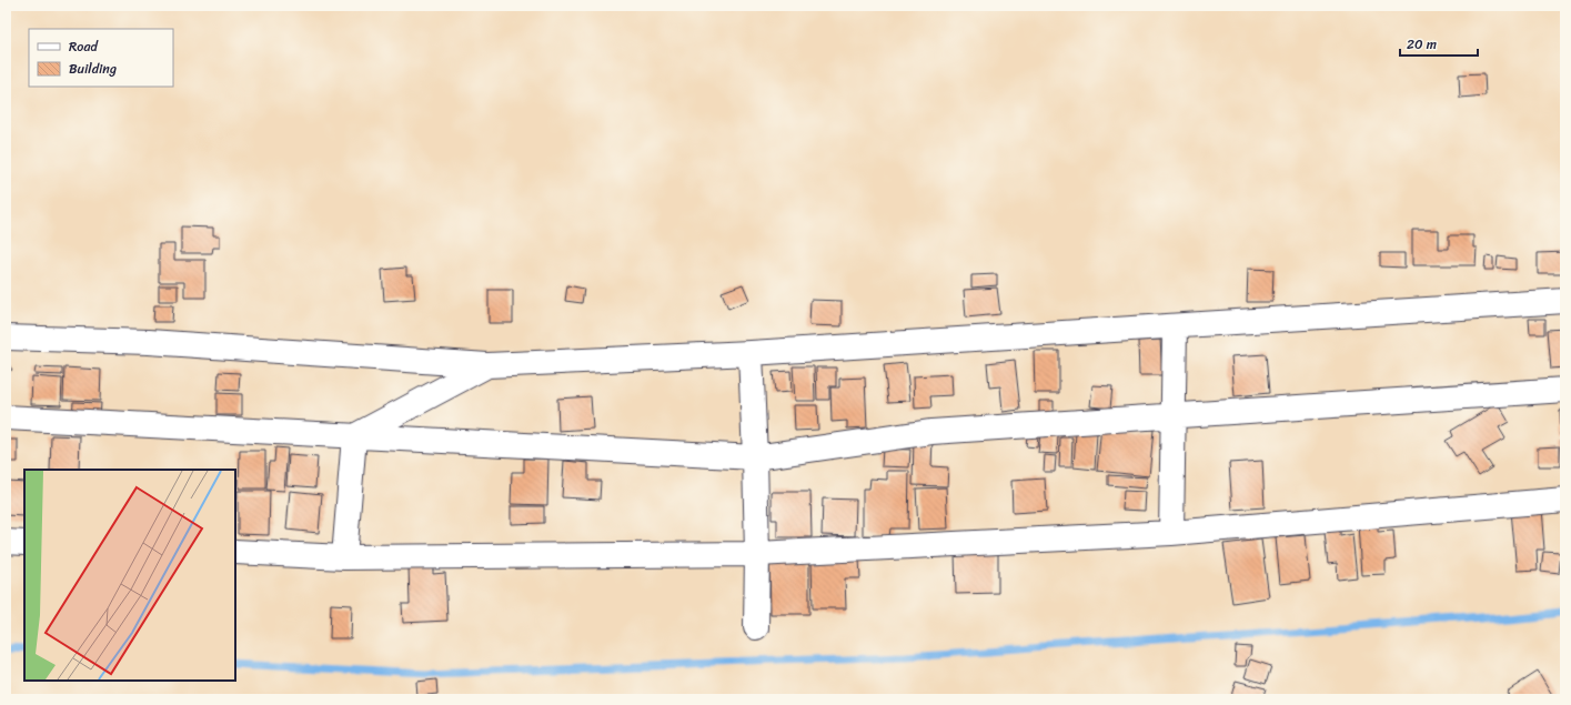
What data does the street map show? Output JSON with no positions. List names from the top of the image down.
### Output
{
  "legend": ["Road", "Building"],
  "scale_bar": "20 m"
}
